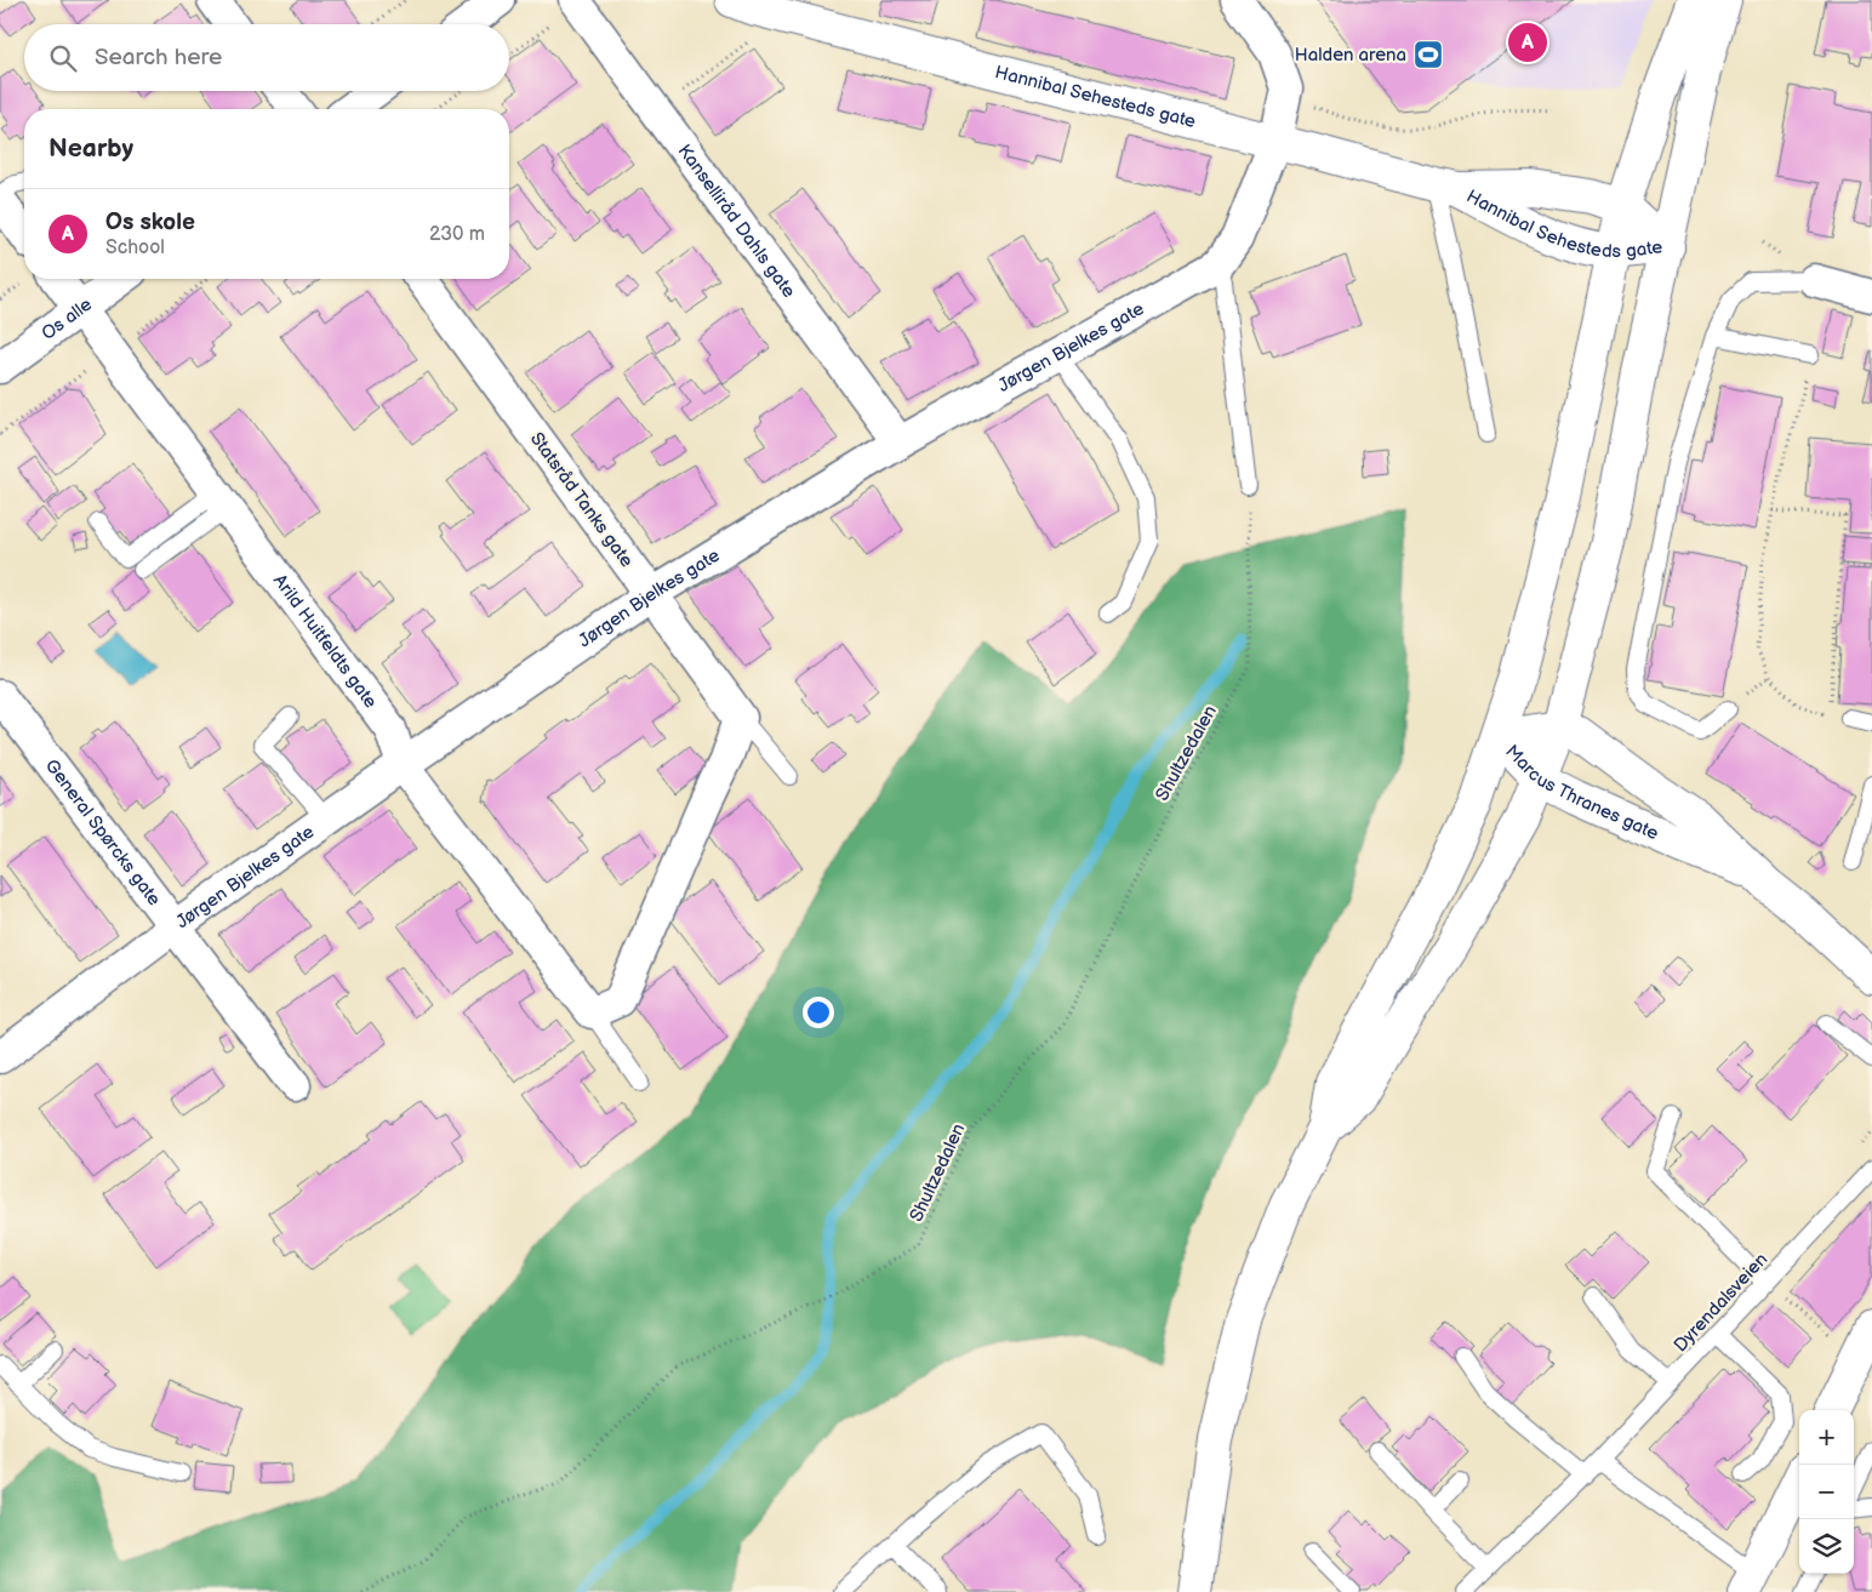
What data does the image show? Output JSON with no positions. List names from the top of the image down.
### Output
{
  "streets": {
    "main road": ["Hannibal Sehesteds gate", "Marcus Thranes gate"],
    "street": [
      "Kanselliråd Dahls gate",
      "Os alle",
      "Jørgen Bjelkes gate",
      "Statsråd Tanks gate",
      "Arild Huitfeldts gate",
      "General Spørcks gate"
    ],
    "lane": ["Dyrendalsveien"],
    "path": ["Shultzedalen"]
  },
  "crossings": [
    ["Hannibal Sehesteds gate", "Jørgen Bjelkes gate"],
    ["Kanselliråd Dahls gate", "Jørgen Bjelkes gate"],
    ["Os alle", "Arild Huitfeldts gate"],
    ["Jørgen Bjelkes gate", "Statsråd Tanks gate"],
    ["Jørgen Bjelkes gate", "Arild Huitfeldts gate"],
    ["Jørgen Bjelkes gate", "General Spørcks gate"]
  ],
  "places": {
    "sports": ["Halden arena"]
  },
  "page": {
    "pins": "A",
    "search": "Search here",
    "heading": "Nearby",
    "list": [
      {
        "mark": "A",
        "name": "Os skole",
        "note": "School",
        "value": "230 m"
      }
    ],
    "map_buttons": ["+", "−"]
  }
}
